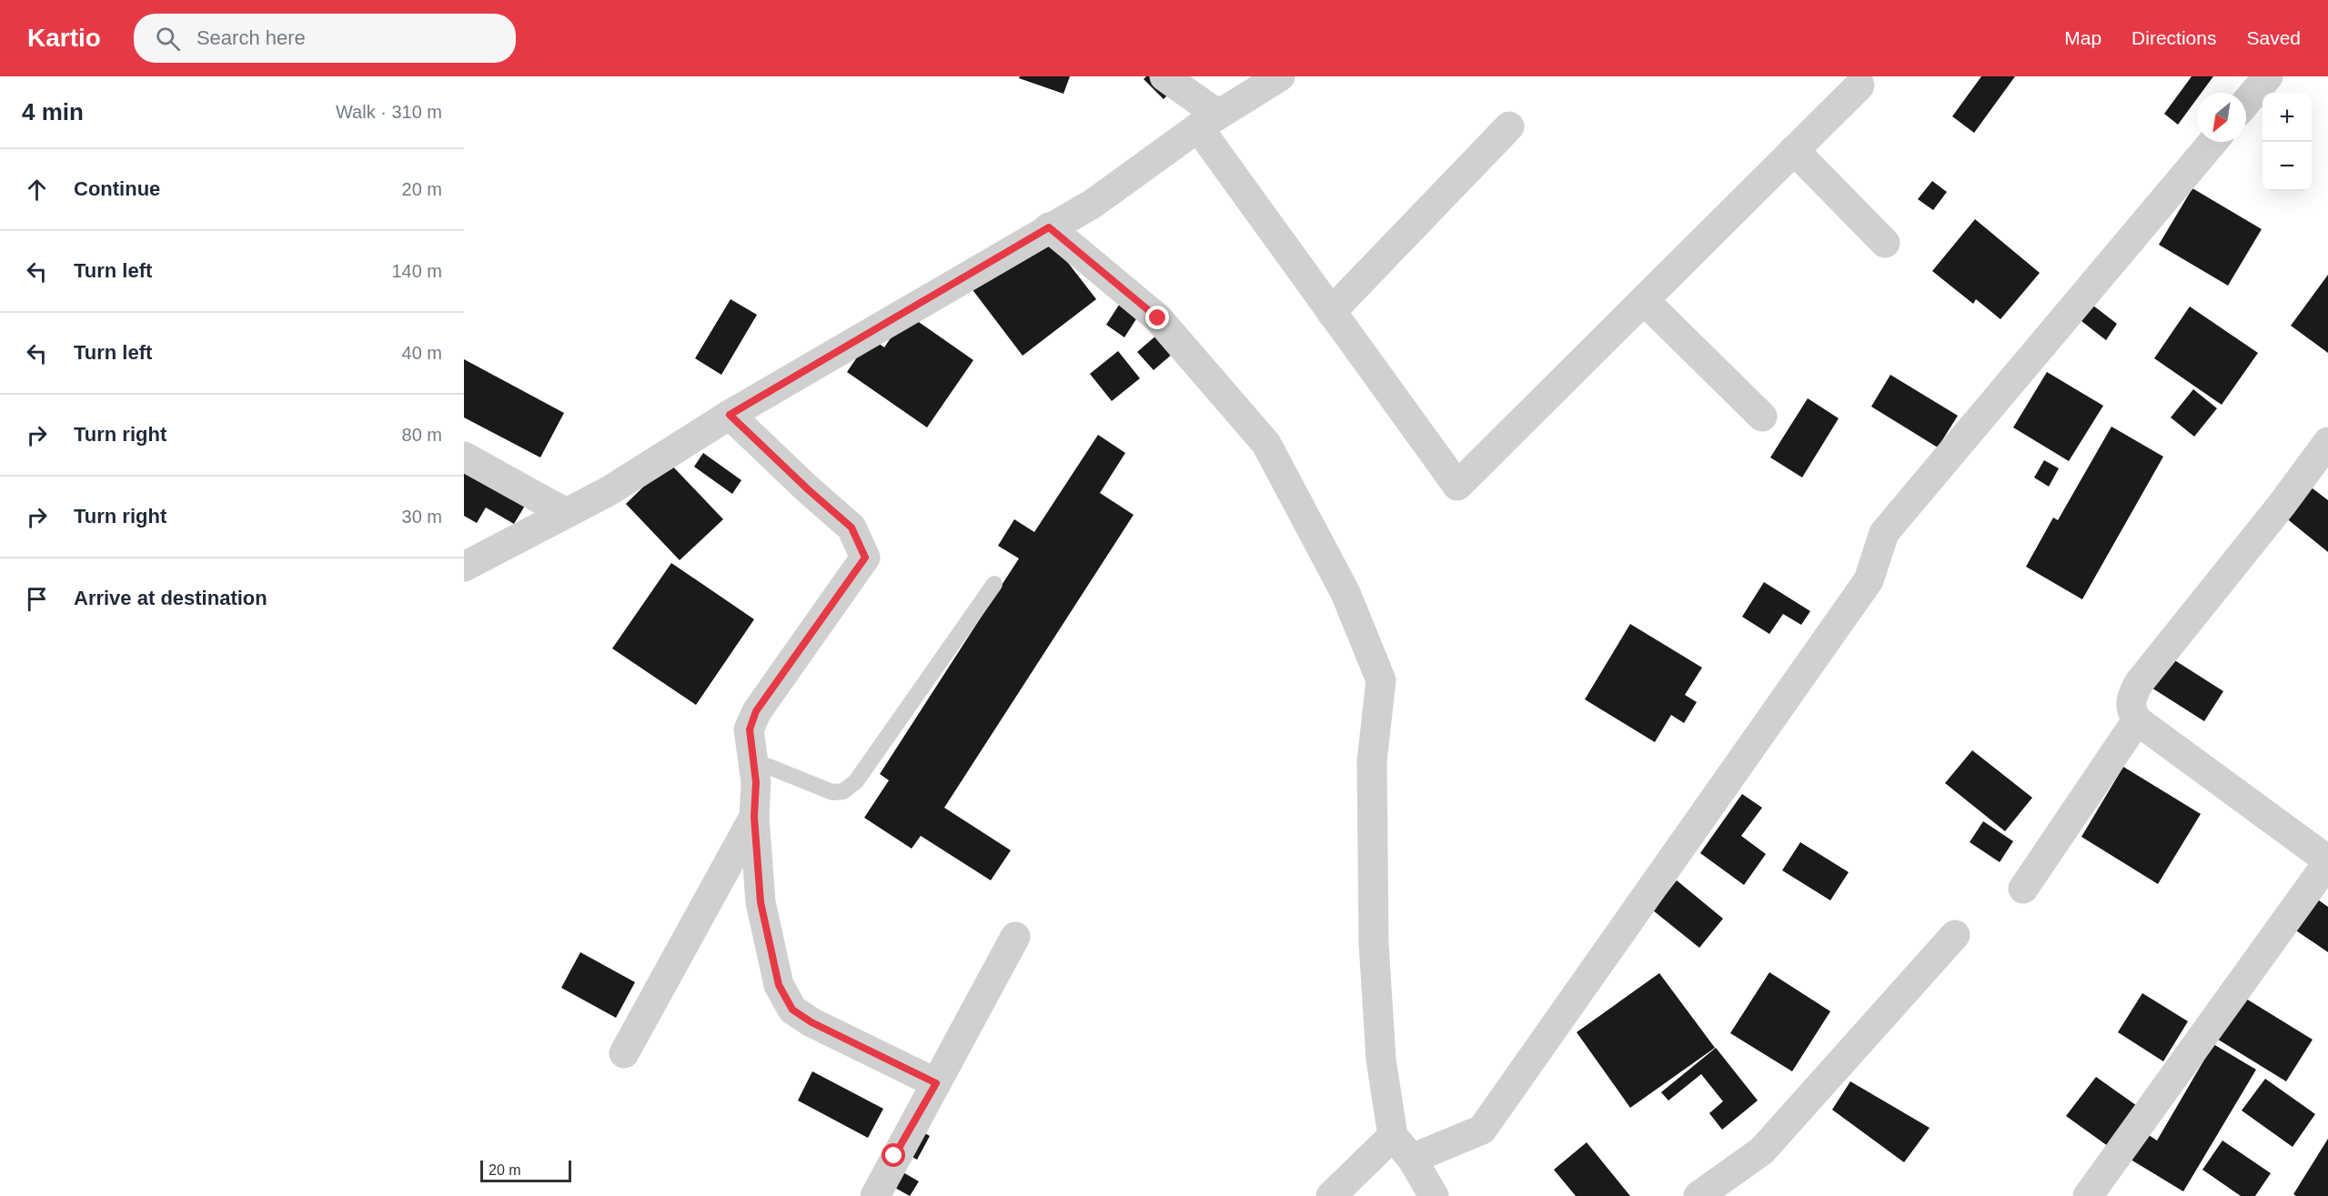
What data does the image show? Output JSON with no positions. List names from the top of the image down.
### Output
{
  "scale_bar": "20 m",
  "north": "bottom left",
  "page": {
    "header": "Kartio",
    "search": "Search here",
    "nav": ["Map", "Directions", "Saved"],
    "heading": ["4 min", "Walk · 310 m"],
    "map_buttons": ["+", "−"],
    "list": [
      ["Continue", "20 m"],
      ["Turn left", "140 m"],
      ["Turn left", "40 m"],
      ["Turn right", "80 m"],
      ["Turn right", "30 m"],
      "Arrive at destination"
    ],
    "scale": "20 m"
  }
}
